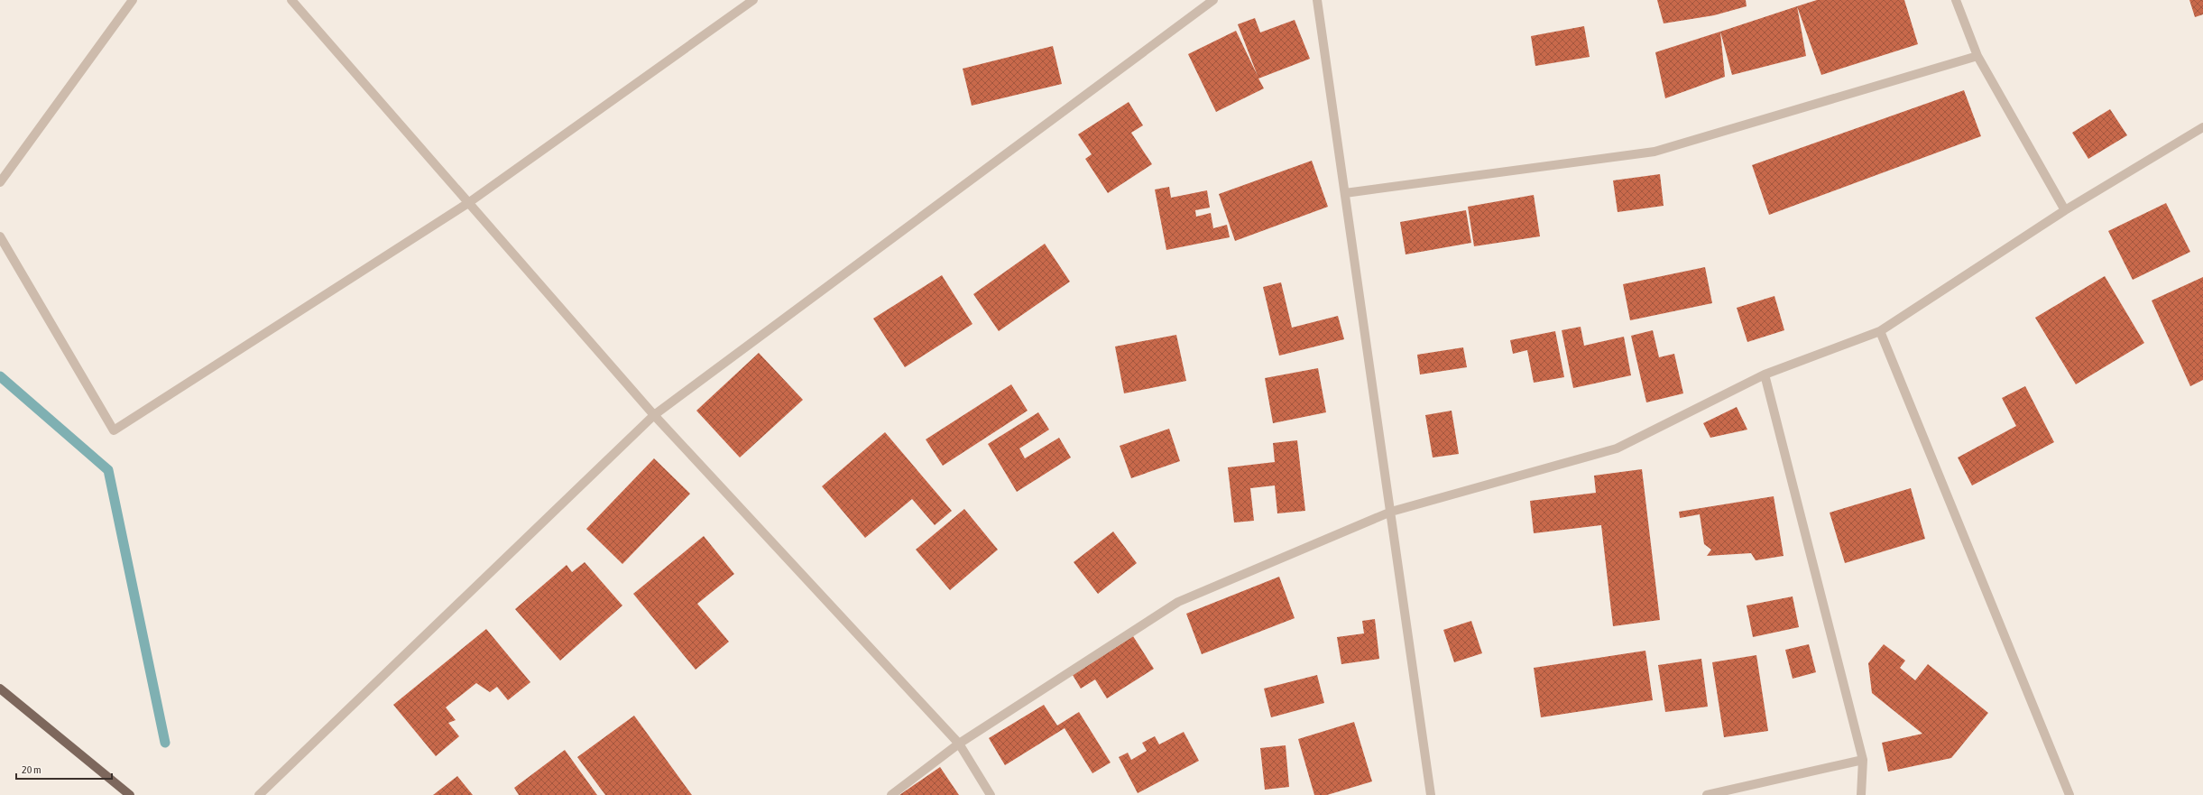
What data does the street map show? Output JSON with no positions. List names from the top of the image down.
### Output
{
  "scale_bar": "20 m"
}
